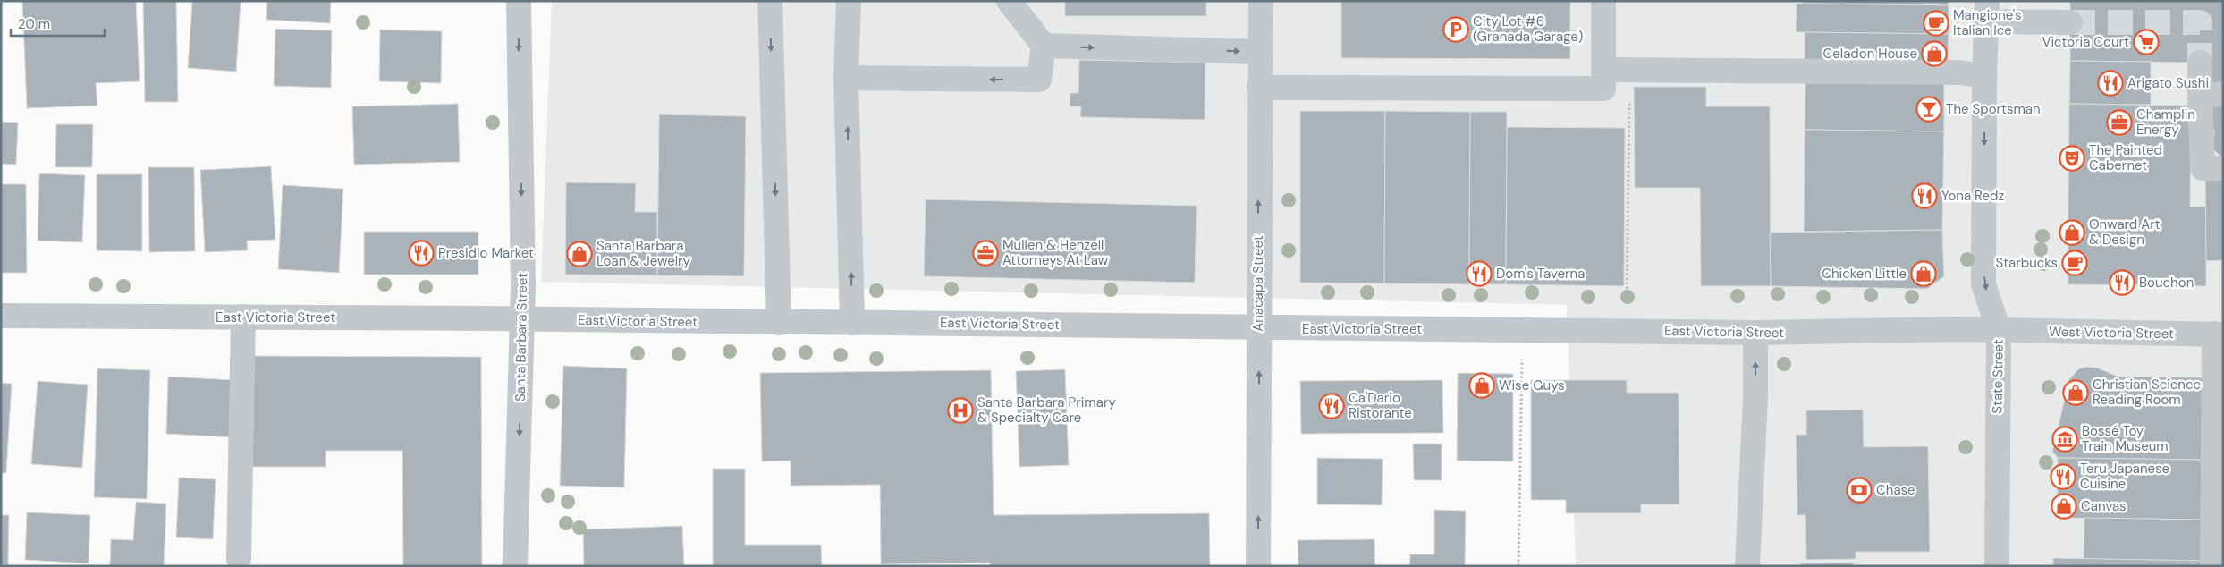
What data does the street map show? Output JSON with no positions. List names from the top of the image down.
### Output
{
  "streets": {
    "street": [
      "Anacapa Street",
      "East Victoria Street",
      "West Victoria Street",
      "Santa Barbara Street",
      "State Street"
    ]
  },
  "crossings": [
    ["Anacapa Street", "East Victoria Street"],
    ["East Victoria Street", "West Victoria Street"],
    ["East Victoria Street", "Santa Barbara Street"],
    ["East Victoria Street", "State Street"],
    ["West Victoria Street", "State Street"]
  ],
  "one_way": ["Anacapa Street", "Santa Barbara Street", "State Street"],
  "places": {
    "cafe": ["Mangione's Italian Ice", "Starbucks"],
    "parking": ["City Lot #6 (Granada Garage)"],
    "supermarket": ["Victoria Court"],
    "shop": [
      "Celadon House",
      "Onward Art & Design",
      "Santa Barbara Loan & Jewelry",
      "Chicken Little",
      "Wise Guys",
      "Christian Science Reading Room",
      "Canvas"
    ],
    "restaurant": [
      "Arigato Sushi",
      "Yona Redz",
      "Presidio Market",
      "Dom's Taverna",
      "Bouchon",
      "Ca'Dario Ristorante",
      "Teru Japanese Cuisine"
    ],
    "bar": ["The Sportsman"],
    "office": ["Champlin Energy", "Mullen & Henzell Attorneys At Law"],
    "theatre": ["The Painted Cabernet"],
    "hospital": ["Santa Barbara Primary & Specialty Care"],
    "museum": ["Bossé Toy Train Museum"],
    "bank": ["Chase"]
  },
  "scale_bar": "20 m"
}
